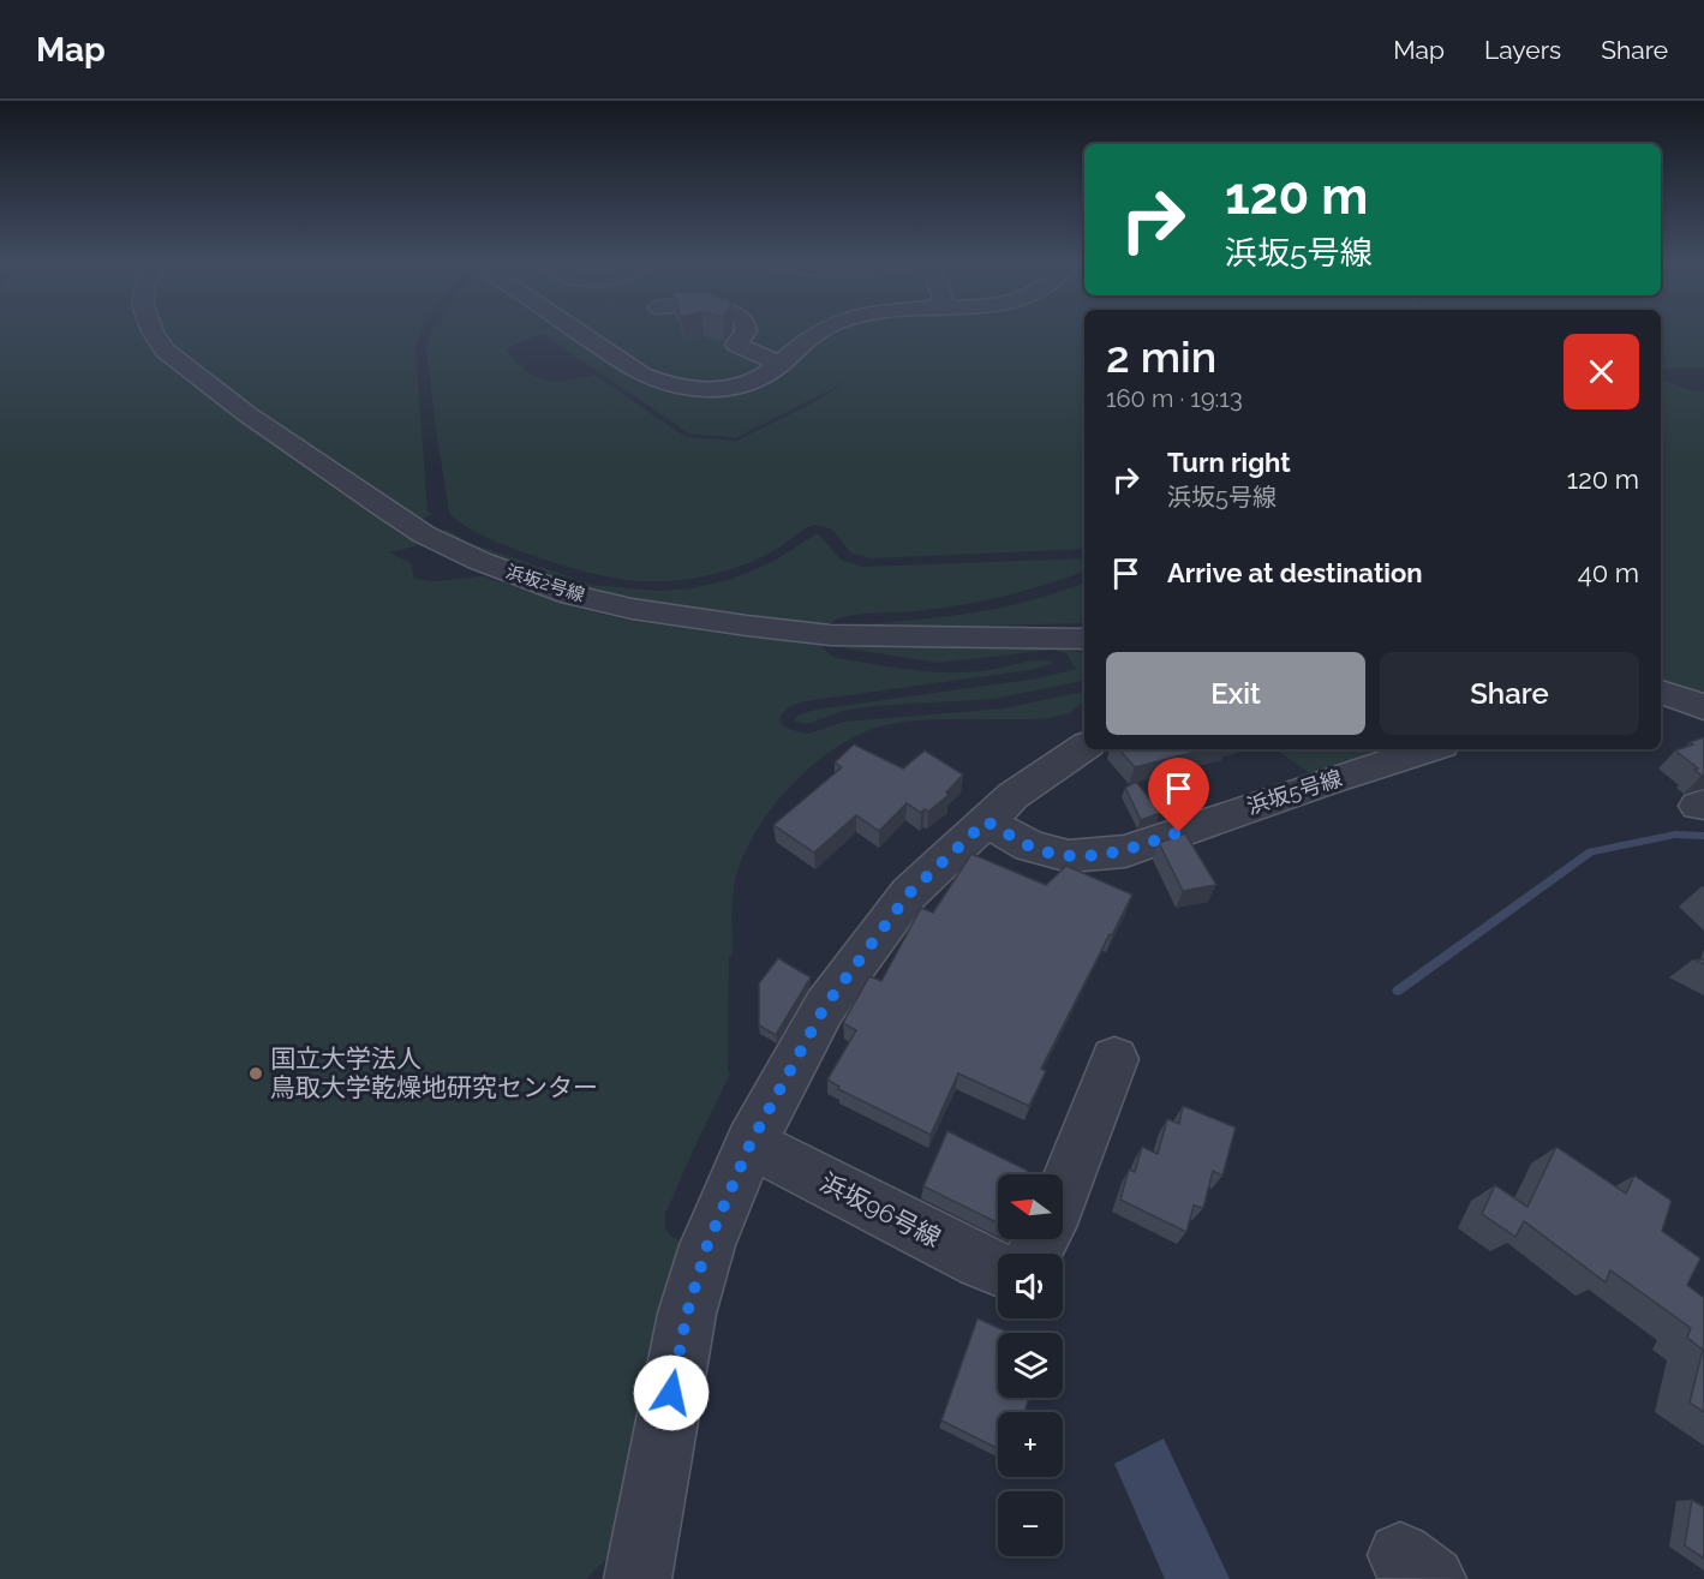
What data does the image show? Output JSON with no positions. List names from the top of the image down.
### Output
{
  "streets": {
    "street": ["浜坂2号線", "浜坂5号線", "浜坂96号線"]
  },
  "places": ["国立大学法人 鳥取大学乾燥地研究センター"],
  "north": "left",
  "page": {
    "header": "Map",
    "nav": ["Map", "Layers", "Share"],
    "turn": ["120 m", "浜坂5号線"],
    "heading": ["2 min", "160 m · 19:13"],
    "list": [
      {
        "name": "Turn right",
        "note": "浜坂5号線",
        "value": "120 m"
      },
      {
        "name": "Arrive at destination",
        "value": "40 m"
      }
    ],
    "buttons": ["Exit", "Share"],
    "map_buttons": ["+", "−"]
  }
}
